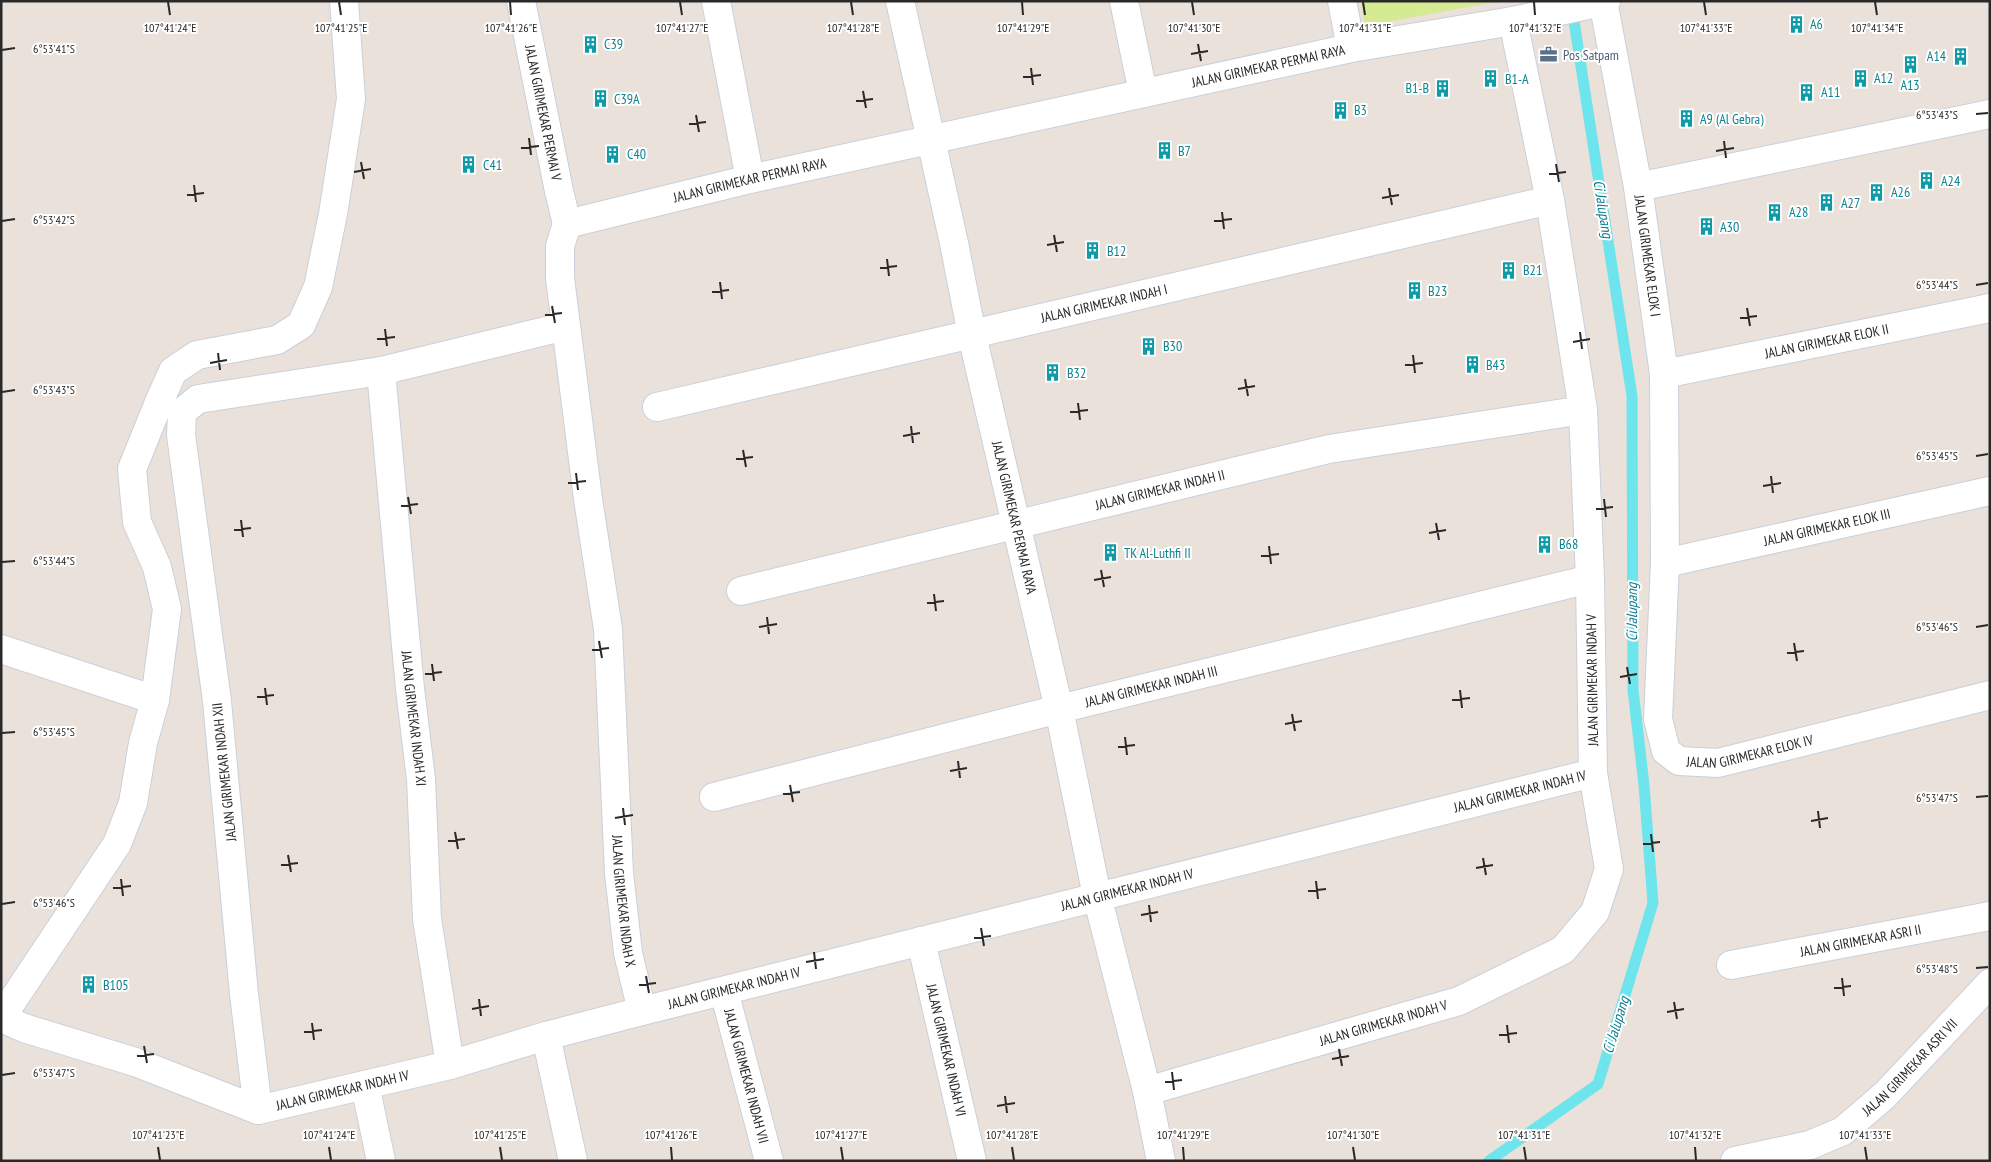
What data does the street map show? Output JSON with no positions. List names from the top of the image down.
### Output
{
  "streets": {
    "street": [
      "JALAN GIRIMEKAR PERMAI RAYA",
      "JALAN GIRIMEKAR PERMAI V",
      "JALAN GIRIMEKAR ELOK I",
      "JALAN GIRIMEKAR INDAH I",
      "JALAN GIRIMEKAR ELOK II",
      "JALAN GIRIMEKAR INDAH II",
      "JALAN GIRIMEKAR ELOK III",
      "JALAN GIRIMEKAR INDAH V",
      "JALAN GIRIMEKAR INDAH III",
      "JALAN GIRIMEKAR INDAH XI",
      "JALAN GIRIMEKAR ELOK IV",
      "JALAN GIRIMEKAR INDAH XII",
      "JALAN GIRIMEKAR INDAH IV",
      "JALAN GIRIMEKAR INDAH X",
      "JALAN GIRIMEKAR ASRI II",
      "JALAN GIRIMEKAR INDAH VI",
      "JALAN GIRIMEKAR ASRI VII",
      "JALAN GIRIMEKAR INDAH VII"
    ]
  },
  "crossings": [
    ["JALAN GIRIMEKAR PERMAI RAYA", "JALAN GIRIMEKAR PERMAI V"],
    ["JALAN GIRIMEKAR PERMAI RAYA", "JALAN GIRIMEKAR INDAH I"],
    ["JALAN GIRIMEKAR PERMAI RAYA", "JALAN GIRIMEKAR INDAH II"],
    ["JALAN GIRIMEKAR PERMAI RAYA", "JALAN GIRIMEKAR INDAH V"],
    ["JALAN GIRIMEKAR PERMAI RAYA", "JALAN GIRIMEKAR INDAH III"],
    ["JALAN GIRIMEKAR PERMAI RAYA", "JALAN GIRIMEKAR INDAH IV"],
    ["JALAN GIRIMEKAR PERMAI RAYA", "JALAN GIRIMEKAR INDAH X"],
    ["JALAN GIRIMEKAR PERMAI V", "JALAN GIRIMEKAR INDAH X"],
    ["JALAN GIRIMEKAR ELOK I", "JALAN GIRIMEKAR ELOK II"],
    ["JALAN GIRIMEKAR ELOK I", "JALAN GIRIMEKAR ELOK III"],
    ["JALAN GIRIMEKAR ELOK I", "JALAN GIRIMEKAR ELOK IV"],
    ["JALAN GIRIMEKAR INDAH I", "JALAN GIRIMEKAR INDAH V"],
    ["JALAN GIRIMEKAR INDAH II", "JALAN GIRIMEKAR INDAH V"],
    ["JALAN GIRIMEKAR ELOK III", "JALAN GIRIMEKAR ELOK IV"],
    ["JALAN GIRIMEKAR INDAH V", "JALAN GIRIMEKAR INDAH III"],
    ["JALAN GIRIMEKAR INDAH V", "JALAN GIRIMEKAR INDAH IV"],
    ["JALAN GIRIMEKAR INDAH XI", "JALAN GIRIMEKAR INDAH XII"],
    ["JALAN GIRIMEKAR INDAH XI", "JALAN GIRIMEKAR INDAH IV"],
    ["JALAN GIRIMEKAR INDAH XII", "JALAN GIRIMEKAR INDAH IV"],
    ["JALAN GIRIMEKAR INDAH XII", "JALAN GIRIMEKAR INDAH X"],
    ["JALAN GIRIMEKAR INDAH IV", "JALAN GIRIMEKAR INDAH X"],
    ["JALAN GIRIMEKAR INDAH IV", "JALAN GIRIMEKAR INDAH VI"],
    ["JALAN GIRIMEKAR INDAH IV", "JALAN GIRIMEKAR INDAH VII"]
  ],
  "water": ["Ci Jalupang"],
  "places": {
    "building": [
      "A6",
      "C39",
      "A14",
      "A13",
      "A12",
      "B1-A",
      "B1-B",
      "A11",
      "C39A",
      "B3",
      "A9 (Al Gebra)",
      "B7",
      "C40",
      "C41",
      "A24",
      "A26",
      "A27",
      "A28",
      "A30",
      "B12",
      "B21",
      "B23",
      "B30",
      "B43",
      "B32",
      "B68",
      "TK Al-Luthfi II",
      "B105"
    ],
    "office": ["Pos Satpam"]
  },
  "coordinates": [
    "107°41'24\"E",
    "107°41'25\"E",
    "107°41'26\"E",
    "107°41'27\"E",
    "107°41'28\"E",
    "107°41'29\"E",
    "107°41'30\"E",
    "107°41'31\"E",
    "107°41'32\"E",
    "107°41'33\"E",
    "107°41'34\"E",
    "6°53'41\"S",
    "6°53'43\"S",
    "6°53'42\"S",
    "6°53'44\"S",
    "6°53'45\"S",
    "6°53'46\"S",
    "6°53'47\"S",
    "6°53'48\"S",
    "107°41'23\"E"
  ]
}
